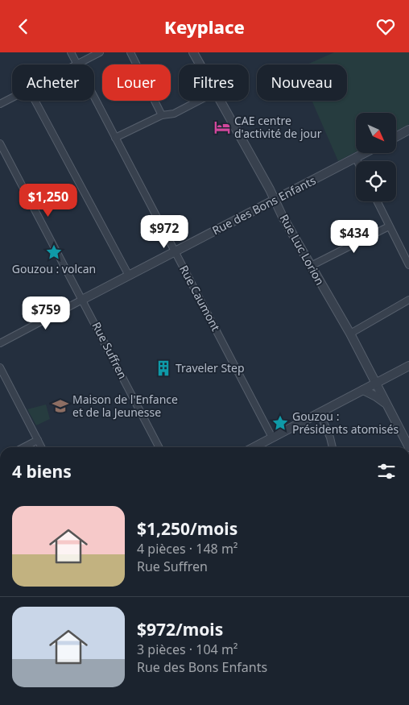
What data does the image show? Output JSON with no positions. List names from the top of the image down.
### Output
{
  "streets": {
    "street": [
      "Rue des Bons Enfants",
      "Rue Luc Lorion",
      "Rue Caumont",
      "Rue Suffren"
    ]
  },
  "crossings": [
    ["Rue des Bons Enfants", "Rue Luc Lorion"],
    ["Rue des Bons Enfants", "Rue Caumont"],
    ["Rue des Bons Enfants", "Rue Suffren"]
  ],
  "places": {
    "hotel": ["CAE centre d'activité de jour"],
    "place": ["Gouzou : volcan", "Gouzou : Présidents atomisés"],
    "building": ["Traveler Step"],
    "school or university": ["Maison de l'Enfance et de la Jeunesse"]
  },
  "north": "bottom right",
  "page": {
    "header": "Keyplace",
    "chip": [
      "Acheter",
      "Louer",
      "Filtres",
      "Nouveau"
    ],
    "price": [
      "$1,250",
      "$972",
      "$434",
      "$759"
    ],
    "heading": "4 biens",
    "list": [
      {
        "name": "$1,250/mois",
        "note": "4 pièces · 148 m² · Rue Suffren"
      },
      {
        "name": "$972/mois",
        "note": "3 pièces · 104 m² · Rue des Bons Enfants"
      }
    ]
  }
}
